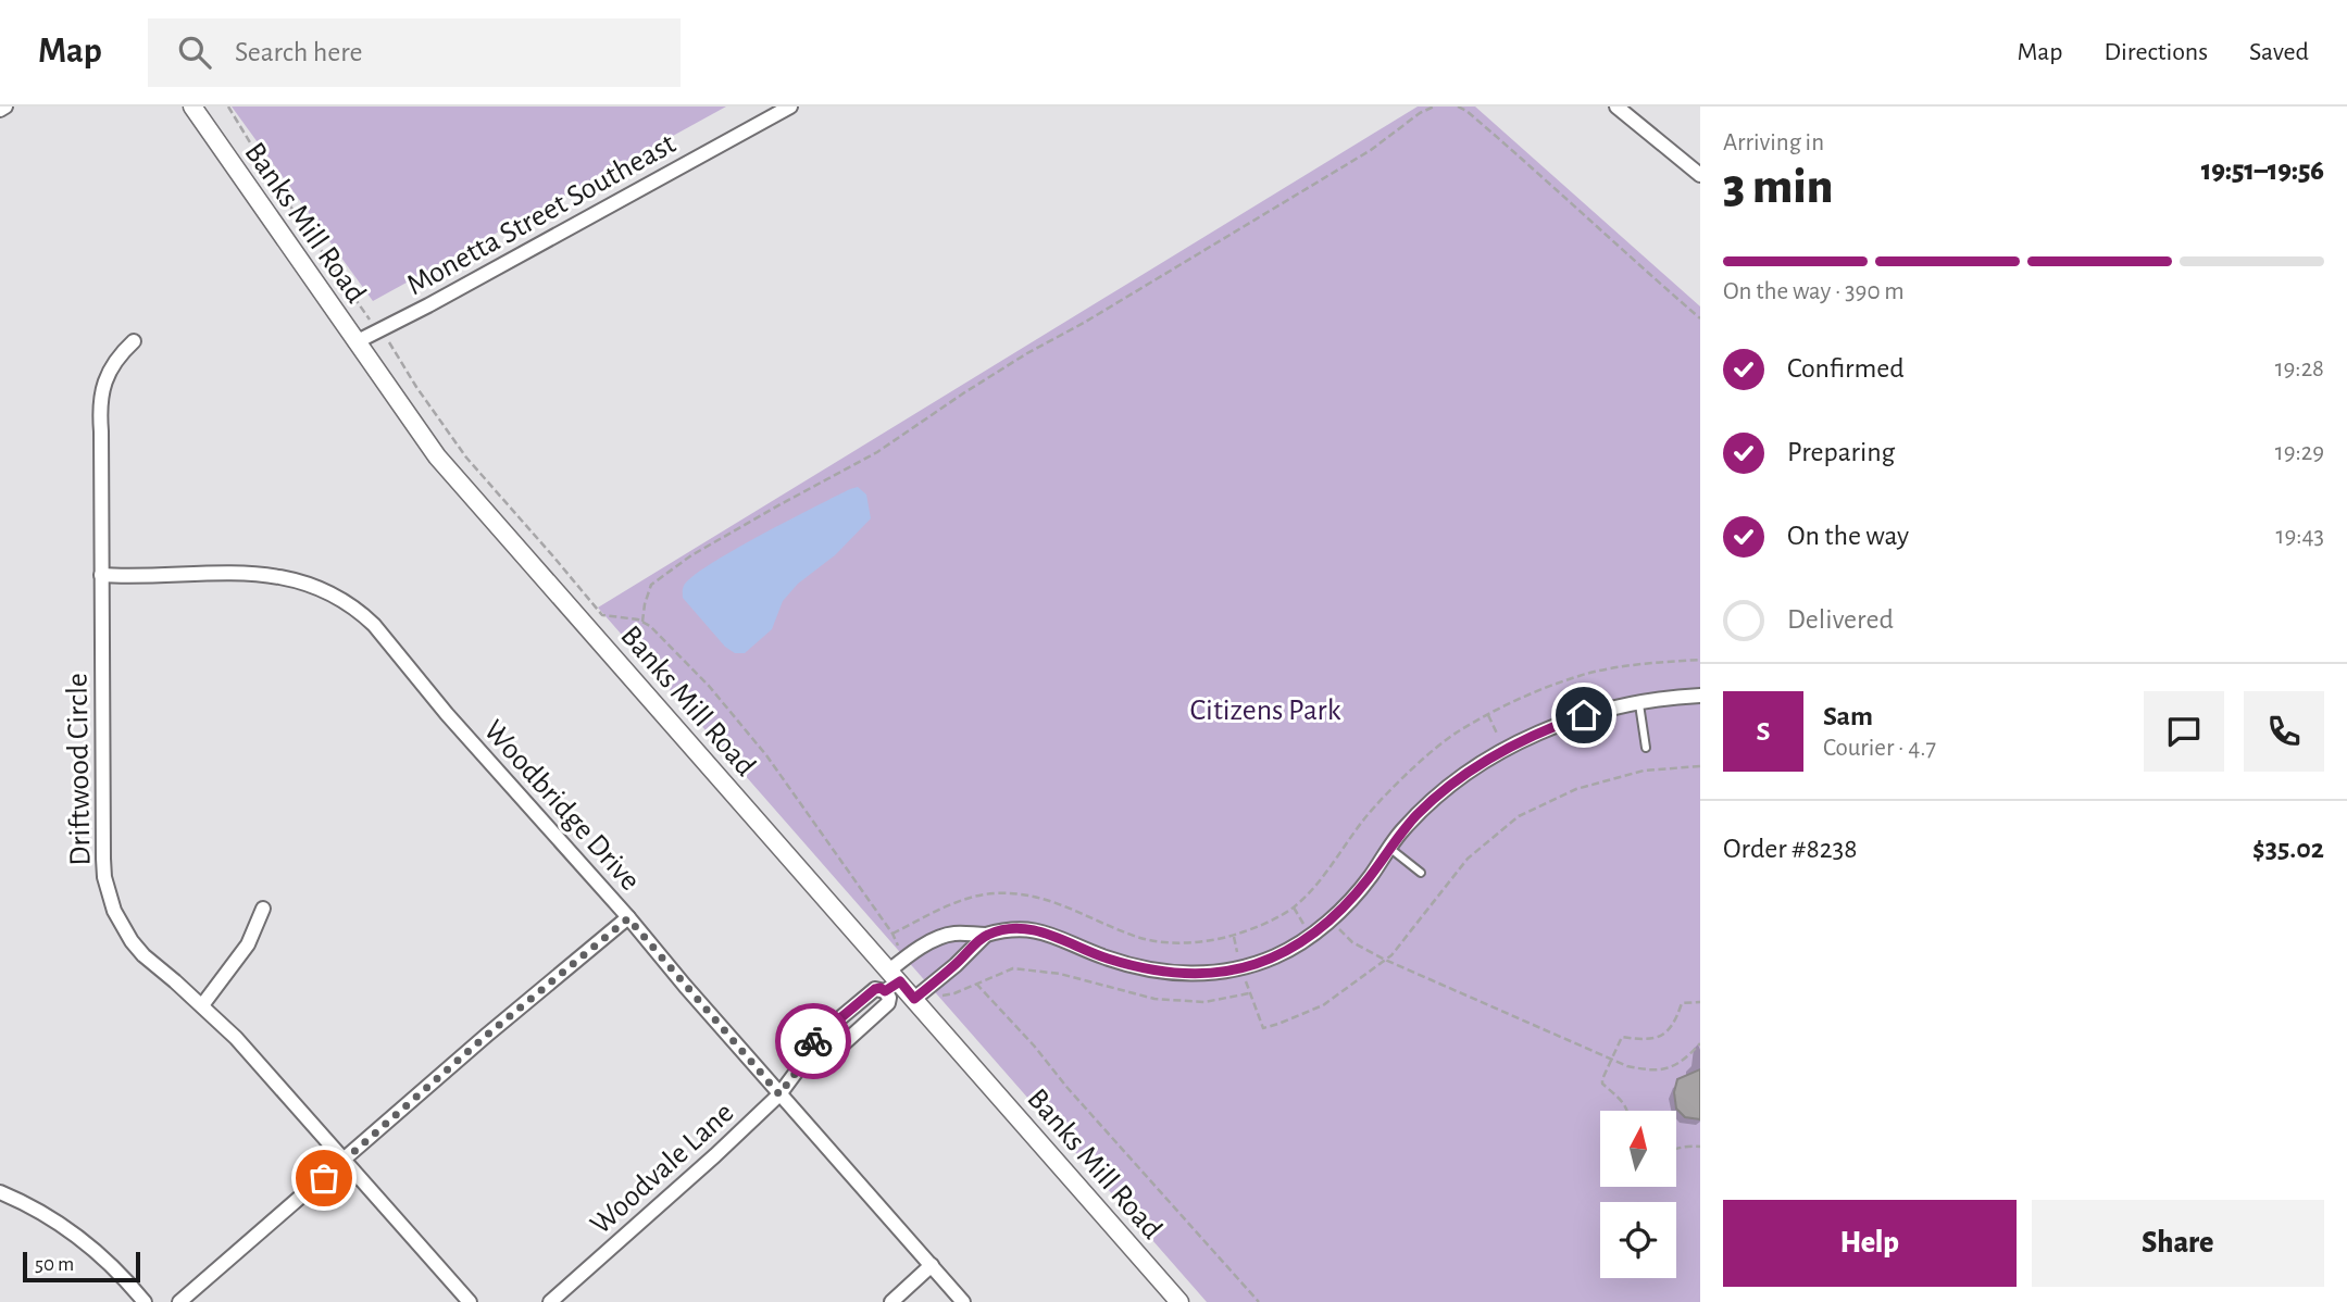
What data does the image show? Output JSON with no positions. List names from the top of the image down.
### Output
{
  "streets": {
    "street": [
      "Monetta Street Southeast",
      "Banks Mill Road",
      "Driftwood Circle",
      "Woodbridge Drive",
      "Woodvale Lane"
    ]
  },
  "crossings": [
    ["Monetta Street Southeast", "Banks Mill Road"],
    ["Banks Mill Road", "Woodvale Lane"],
    ["Driftwood Circle", "Woodbridge Drive"],
    ["Woodbridge Drive", "Woodvale Lane"]
  ],
  "parks": ["Citizens Park"],
  "scale_bar": "50 m",
  "north": "top",
  "page": {
    "header": "Map",
    "search": "Search here",
    "nav": ["Map", "Directions", "Saved"],
    "heading": ["3 min", "Arriving in", "19:51–19:56"],
    "panel": [
      "Sam",
      "Courier · 4.7",
      "Order #8238",
      "$35.02"
    ],
    "bar": "On the way · 390 m",
    "list": [
      ["Confirmed", "19:28"],
      ["Preparing", "19:29"],
      ["On the way", "19:43"],
      "Delivered"
    ],
    "round": "S",
    "buttons": ["Help", "Share"],
    "scale": "50 m"
  }
}
